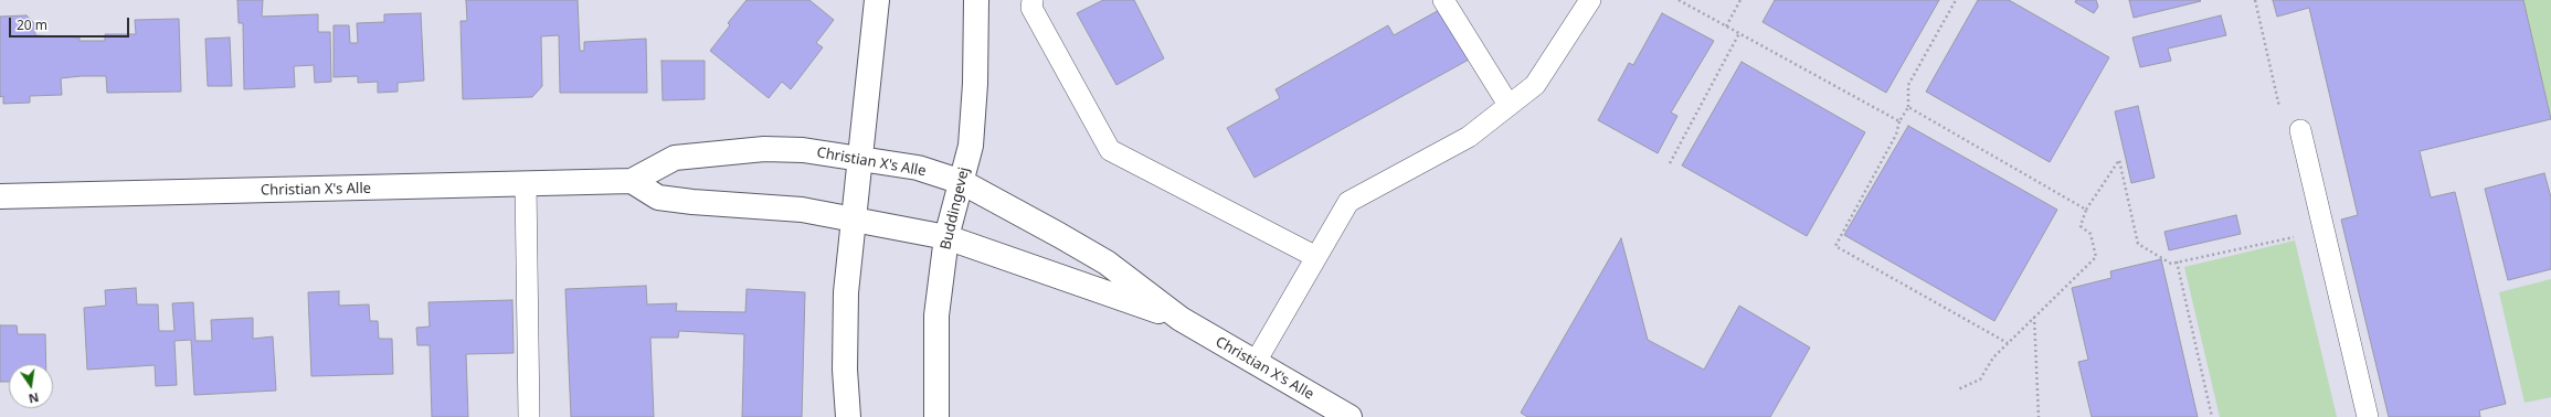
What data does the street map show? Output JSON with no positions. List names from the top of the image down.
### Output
{
  "streets": {
    "street": ["Christian X's Alle", "Buddingevej"]
  },
  "crossings": [
    ["Christian X's Alle", "Buddingevej"]
  ],
  "scale_bar": "20 m",
  "north": "bottom"
}
